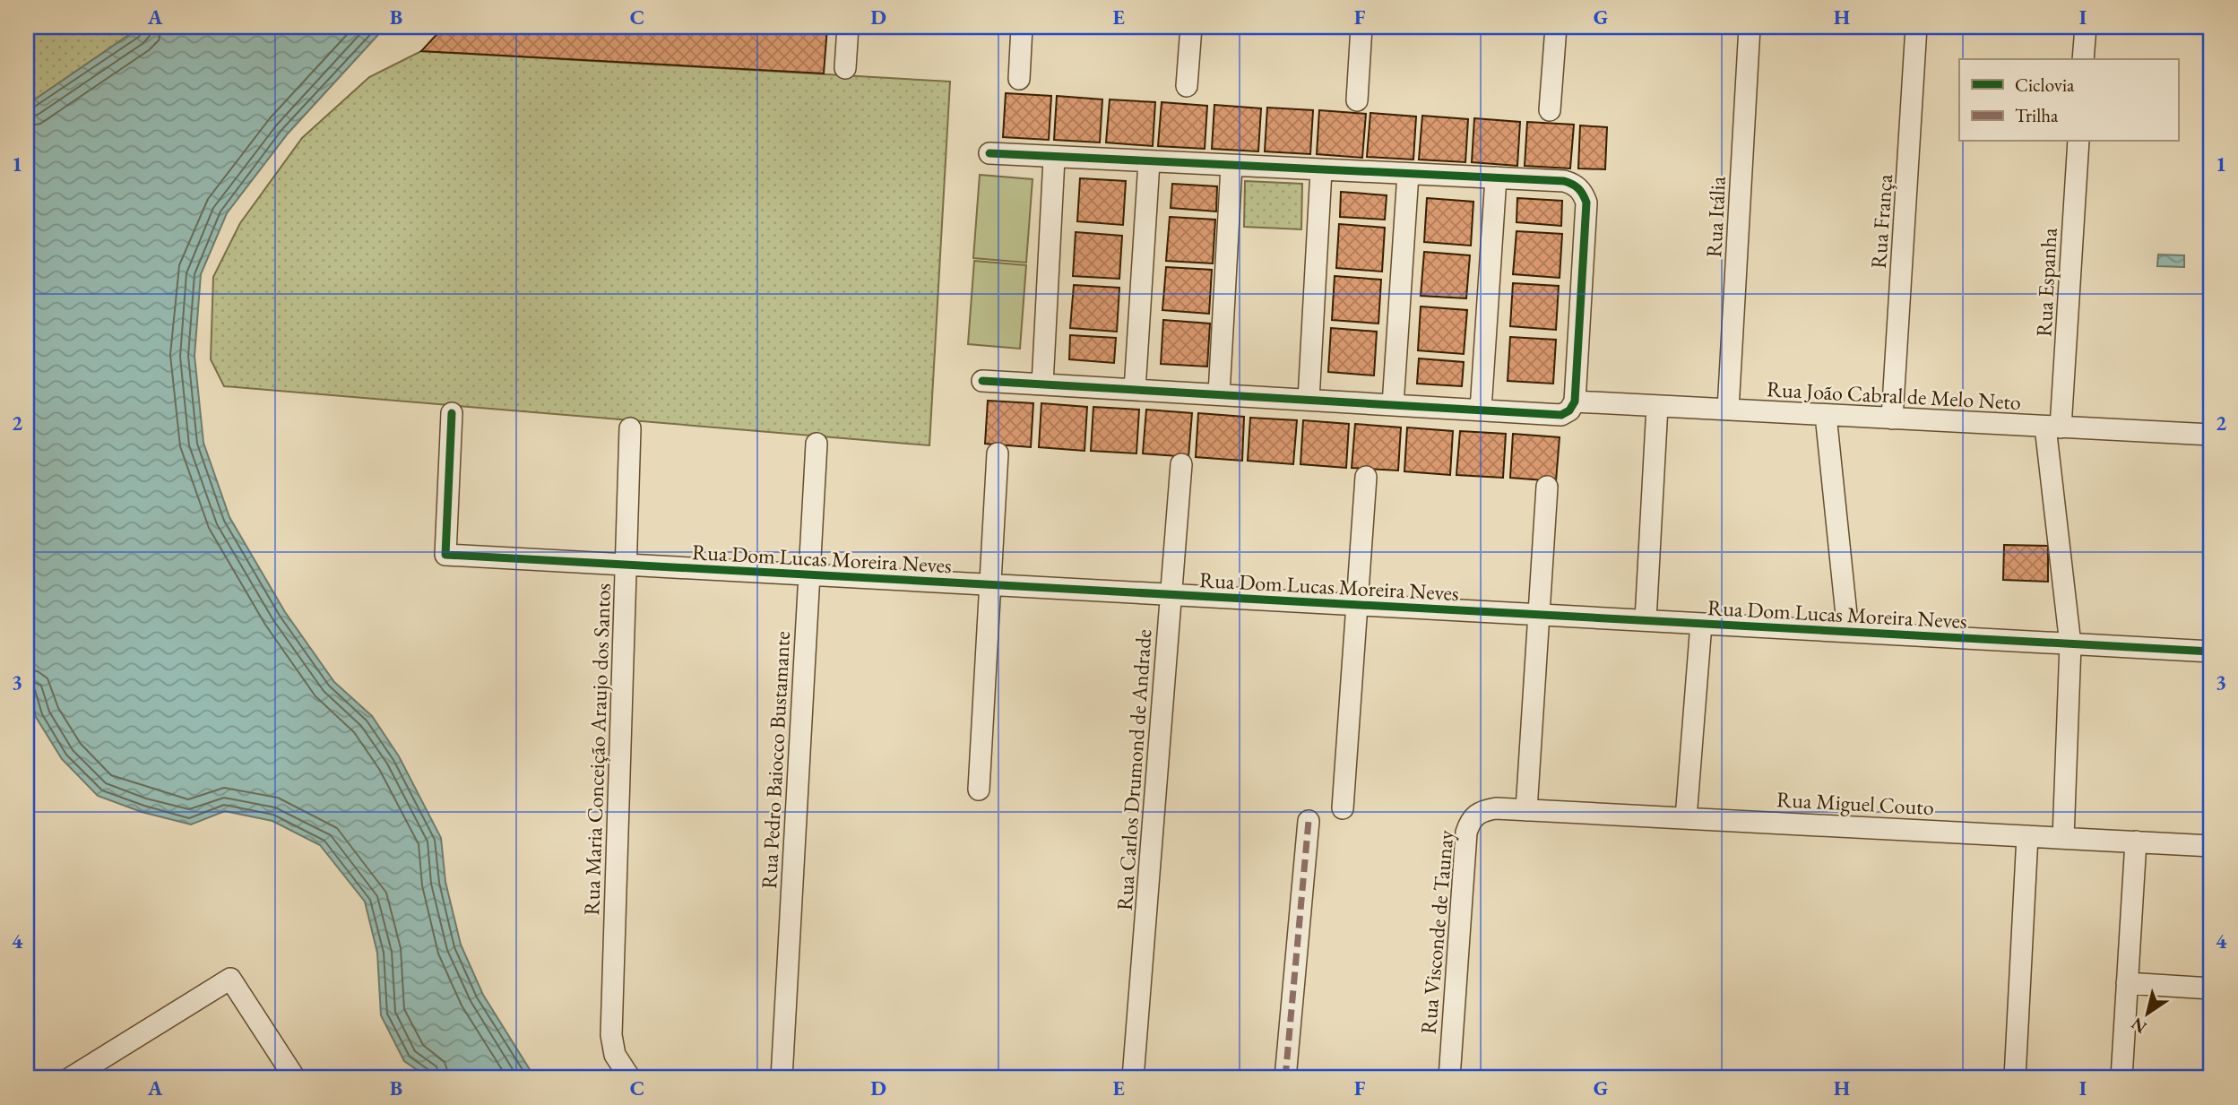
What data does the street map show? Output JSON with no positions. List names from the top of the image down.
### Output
{
  "streets": {
    "street": [
      "Rua Itália",
      "Rua França",
      "Rua Espanha",
      "Rua João Cabral de Melo Neto",
      "Rua Dom Lucas Moreira Neves",
      "Rua Maria Conceição Araujo dos Santos",
      "Rua Pedro Baiocco Bustamante",
      "Rua Carlos Drumond de Andrade",
      "Rua Miguel Couto",
      "Rua Visconde de Taunay"
    ]
  },
  "crossings": [
    ["Rua Itália", "Rua João Cabral de Melo Neto"],
    ["Rua França", "Rua João Cabral de Melo Neto"],
    ["Rua Espanha", "Rua João Cabral de Melo Neto"],
    ["Rua Espanha", "Rua Dom Lucas Moreira Neves"],
    ["Rua Espanha", "Rua Miguel Couto"],
    ["Rua Dom Lucas Moreira Neves", "Rua Maria Conceição Araujo dos Santos"],
    ["Rua Dom Lucas Moreira Neves", "Rua Pedro Baiocco Bustamante"],
    ["Rua Dom Lucas Moreira Neves", "Rua Carlos Drumond de Andrade"],
    ["Rua Miguel Couto", "Rua Visconde de Taunay"]
  ],
  "legend": ["Ciclovia", "Trilha"],
  "north": "bottom left",
  "grid": {
    "columns": [
      "A",
      "B",
      "C",
      "D",
      "E",
      "F",
      "G",
      "H",
      "I"
    ],
    "rows": [
      "1",
      "2",
      "3",
      "4"
    ]
  }
}
